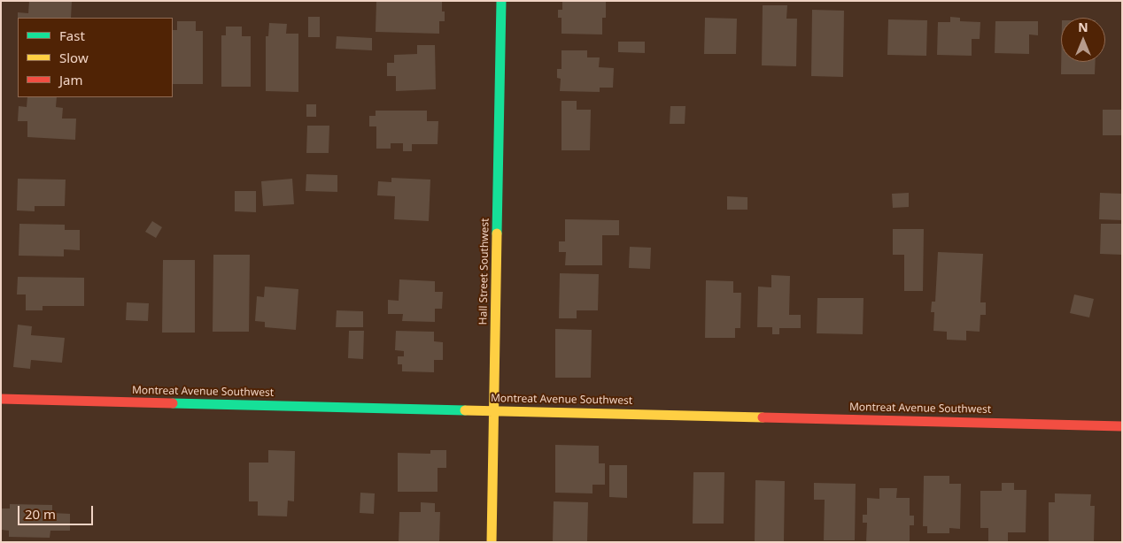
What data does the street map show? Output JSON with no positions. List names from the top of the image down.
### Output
{
  "streets": {
    "street": ["Hall Street Southwest", "Montreat Avenue Southwest"]
  },
  "crossings": [
    ["Hall Street Southwest", "Montreat Avenue Southwest"]
  ],
  "legend": ["Fast", "Slow", "Jam"],
  "scale_bar": "20 m",
  "north": "top"
}
